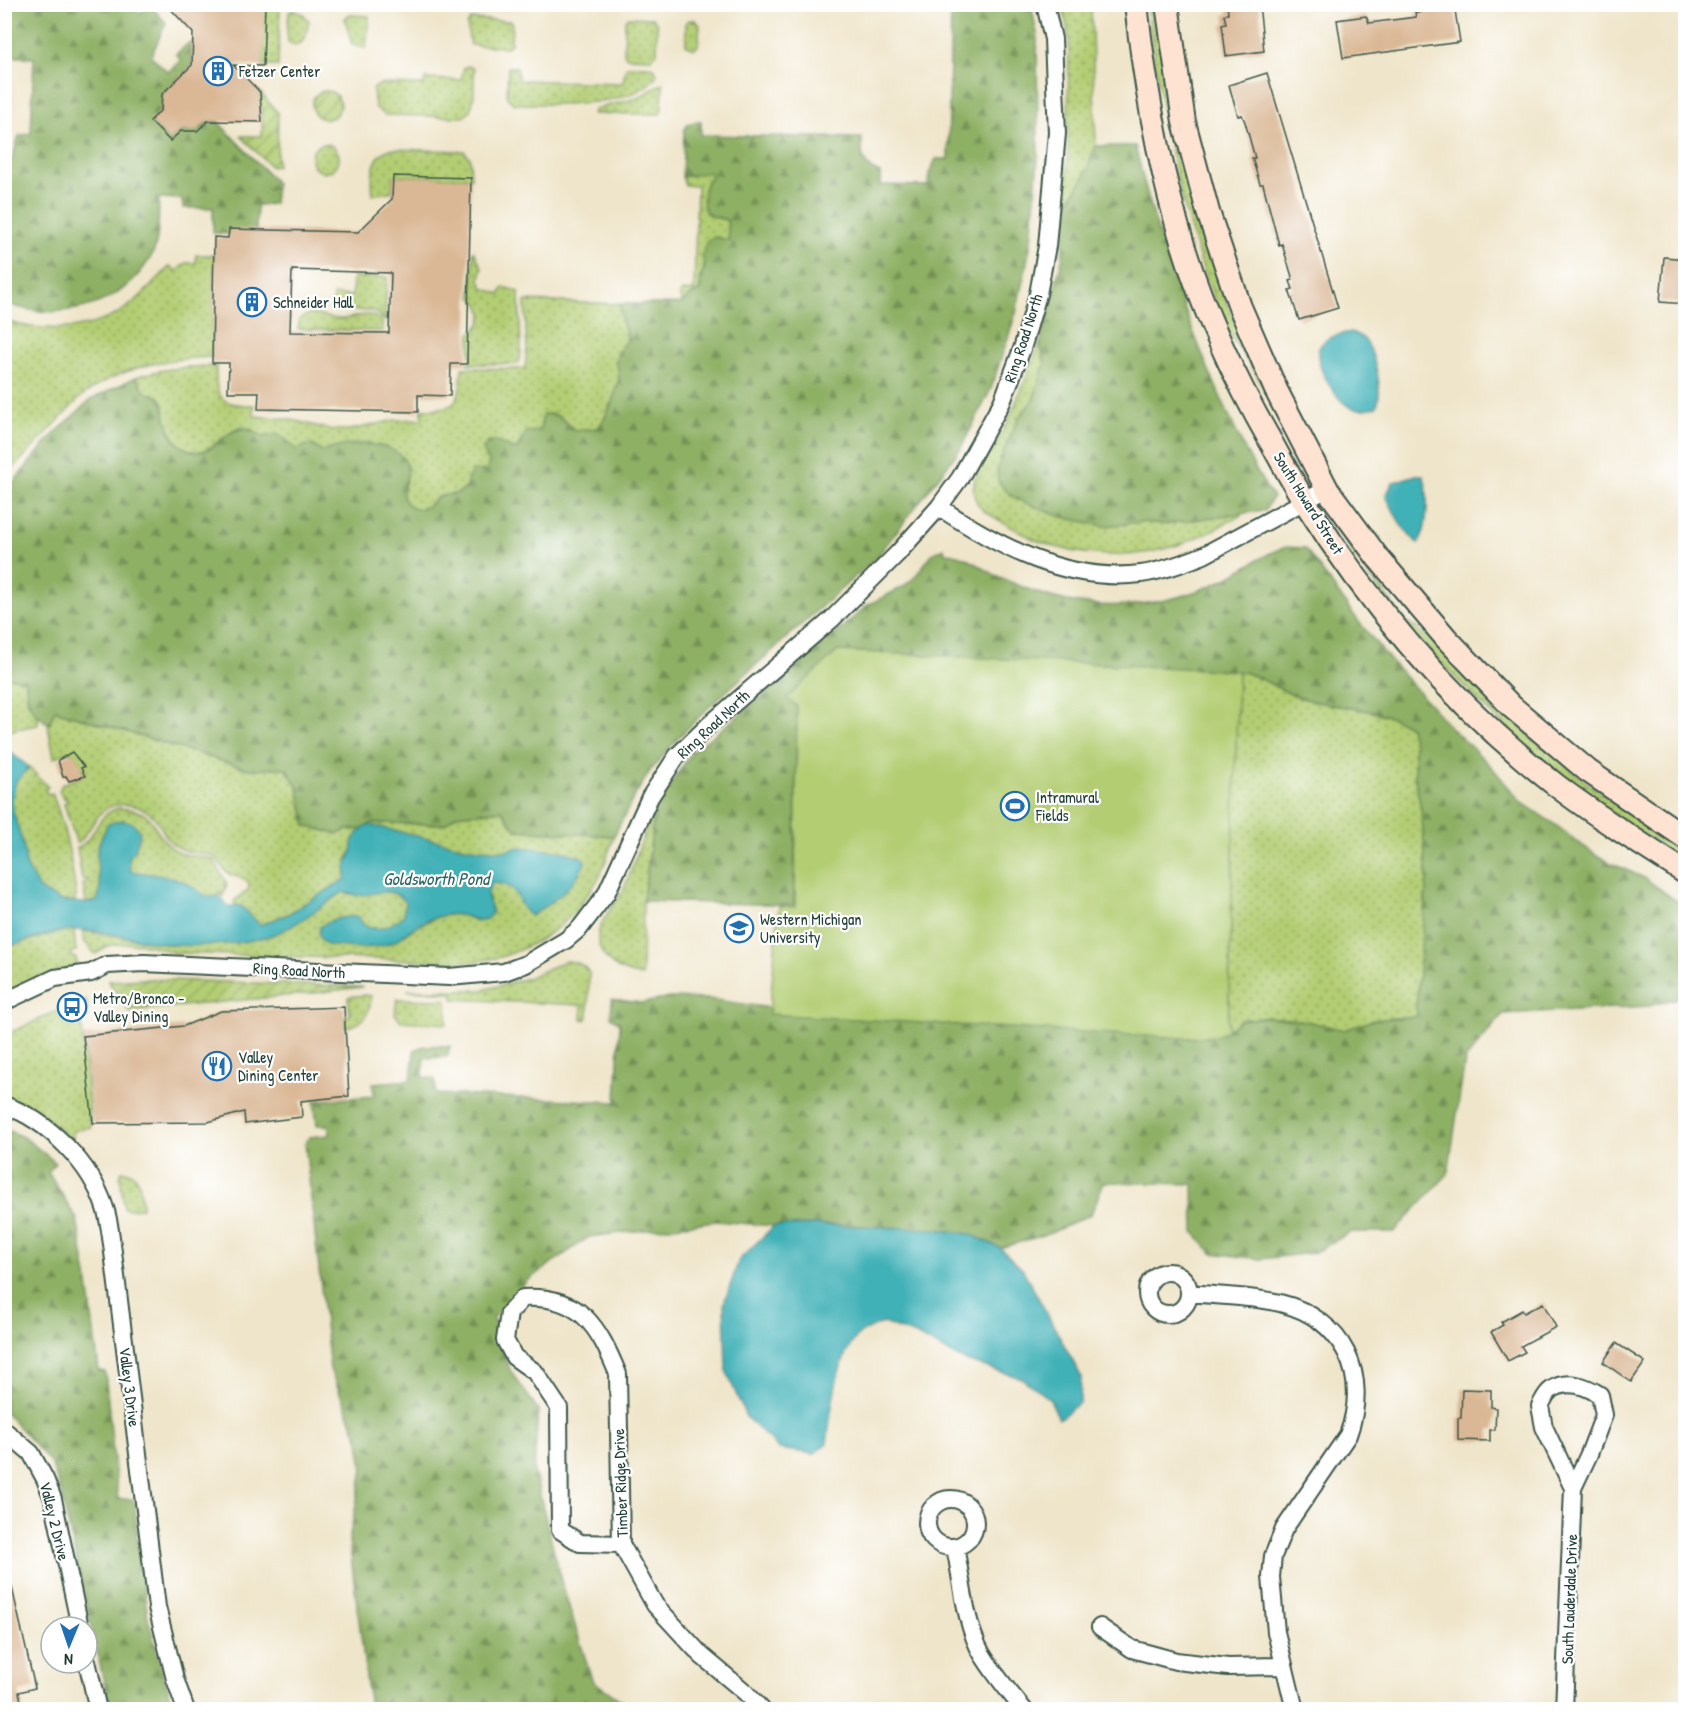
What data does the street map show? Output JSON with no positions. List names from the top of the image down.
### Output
{
  "streets": {
    "street": [
      "Ring Road North",
      "South Howard Street",
      "Valley 3 Drive",
      "Timber Ridge Drive",
      "Valley 2 Drive",
      "South Lauderdale Drive"
    ]
  },
  "water": ["Goldsworth Pond"],
  "places": {
    "building": ["Fetzer Center", "Schneider Hall"],
    "sports": ["Intramural Fields"],
    "school or university": ["Western Michigan University"],
    "bus stop": ["Metro/Bronco - Valley Dining"],
    "restaurant": ["Valley Dining Center"]
  },
  "north": "bottom"
}
